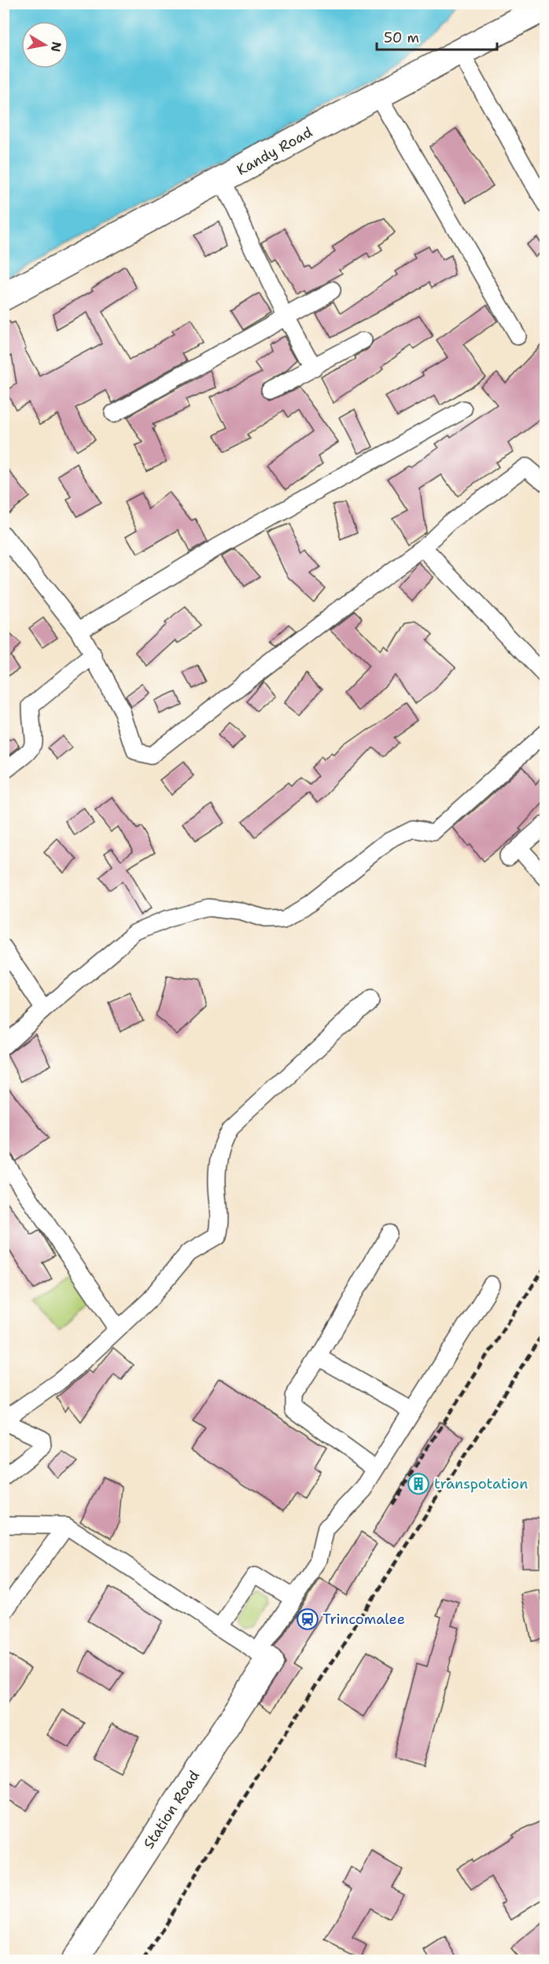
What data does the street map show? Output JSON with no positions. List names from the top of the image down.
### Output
{
  "streets": {
    "main road": ["Kandy Road", "Station Road"]
  },
  "places": {
    "building": ["transpotation"],
    "station": ["Trincomalee"]
  },
  "scale_bar": "50 m",
  "north": "right"
}
